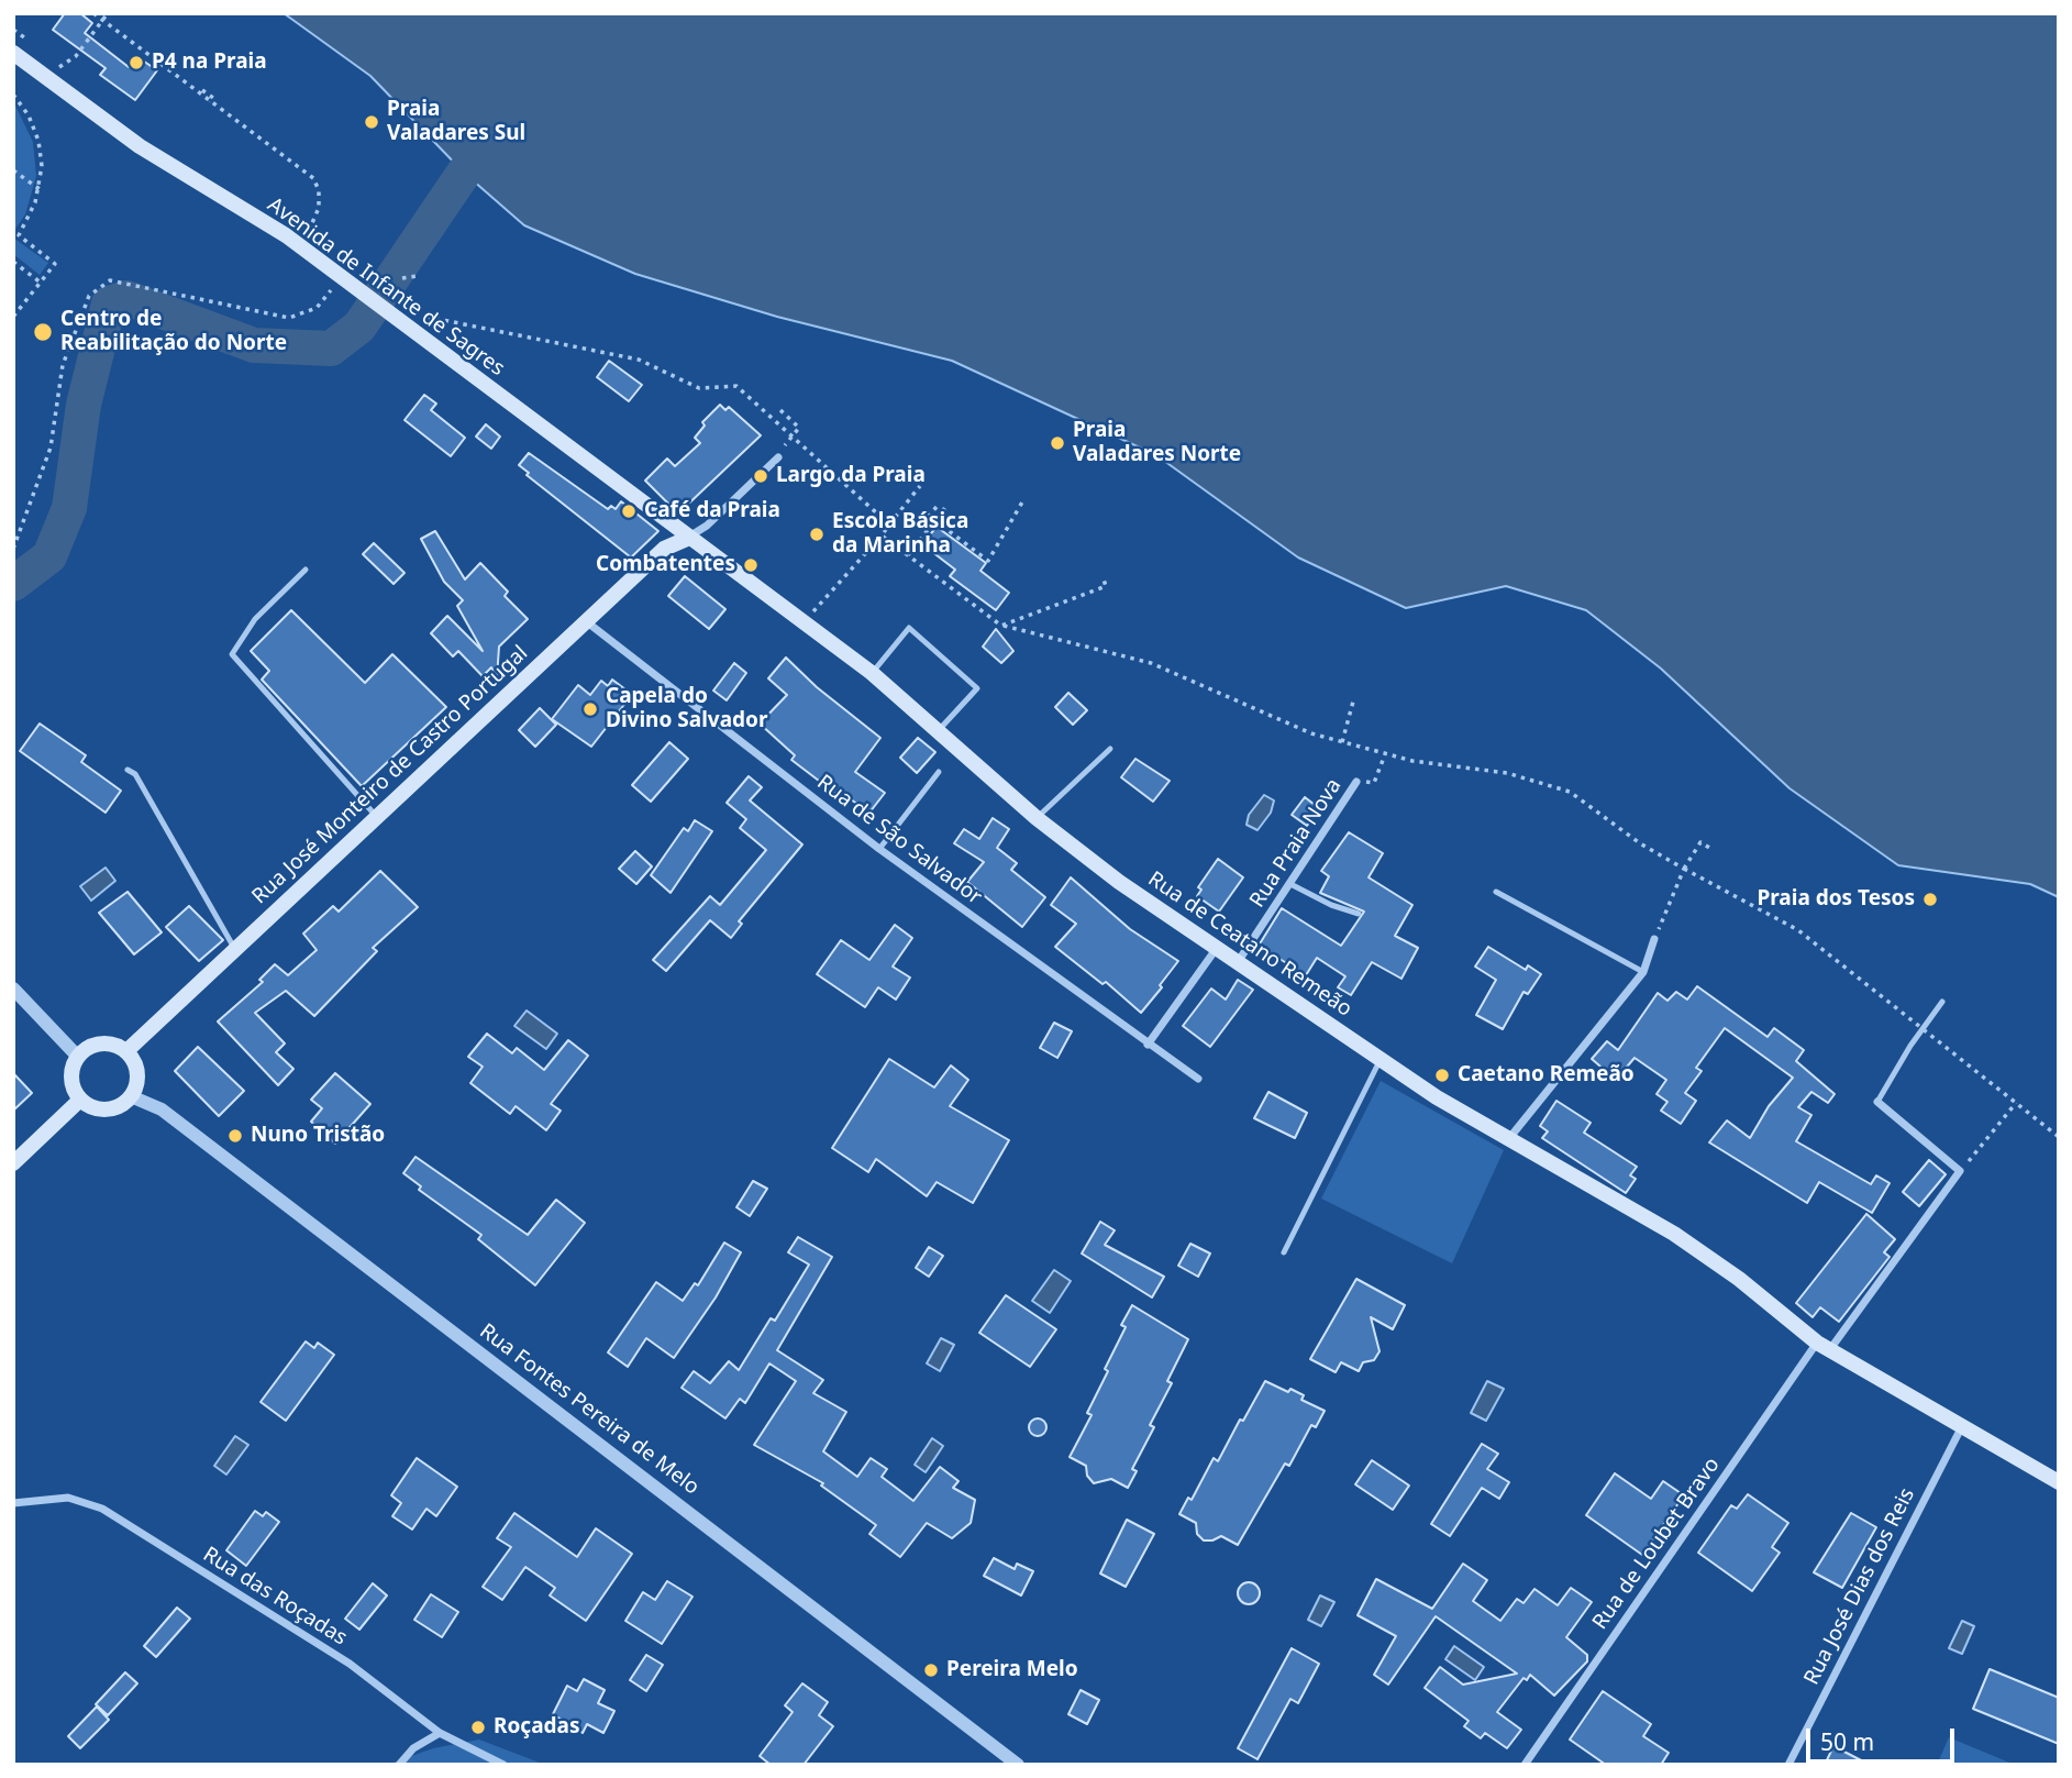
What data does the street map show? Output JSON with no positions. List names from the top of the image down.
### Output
{
  "streets": {
    "main road": ["Avenida de Infante de Sagres", "Rua José Monteiro de Castro Portugal", "Rua de Ceatano Remeão"],
    "street": [
      "Rua de São Salvador",
      "Rua Praia Nova",
      "Rua Fontes Pereira de Melo",
      "Rua de Loubet Bravo",
      "Rua José Dias dos Reis",
      "Rua das Roçadas"
    ]
  },
  "crossings": [
    ["Avenida de Infante de Sagres", "Rua José Monteiro de Castro Portugal"],
    ["Avenida de Infante de Sagres", "Rua de Ceatano Remeão"],
    ["Rua José Monteiro de Castro Portugal", "Rua de São Salvador"],
    ["Rua José Monteiro de Castro Portugal", "Rua de Ceatano Remeão"],
    ["Rua José Monteiro de Castro Portugal", "Rua Fontes Pereira de Melo"],
    ["Rua Praia Nova", "Rua de Ceatano Remeão"],
    ["Rua de Ceatano Remeão", "Rua de Loubet Bravo"],
    ["Rua de Ceatano Remeão", "Rua José Dias dos Reis"]
  ],
  "places": [
    "P4 na Praia",
    "Praia Valadares Sul",
    "Centro de Reabilitação do Norte",
    "Praia Valadares Norte",
    "Largo da Praia",
    "Café da Praia",
    "Escola Básica da Marinha",
    "Combatentes",
    "Capela do Divino Salvador",
    "Praia dos Tesos",
    "Caetano Remeão",
    "Nuno Tristão",
    "Pereira Melo",
    "Roçadas"
  ],
  "scale_bar": "50 m"
}
